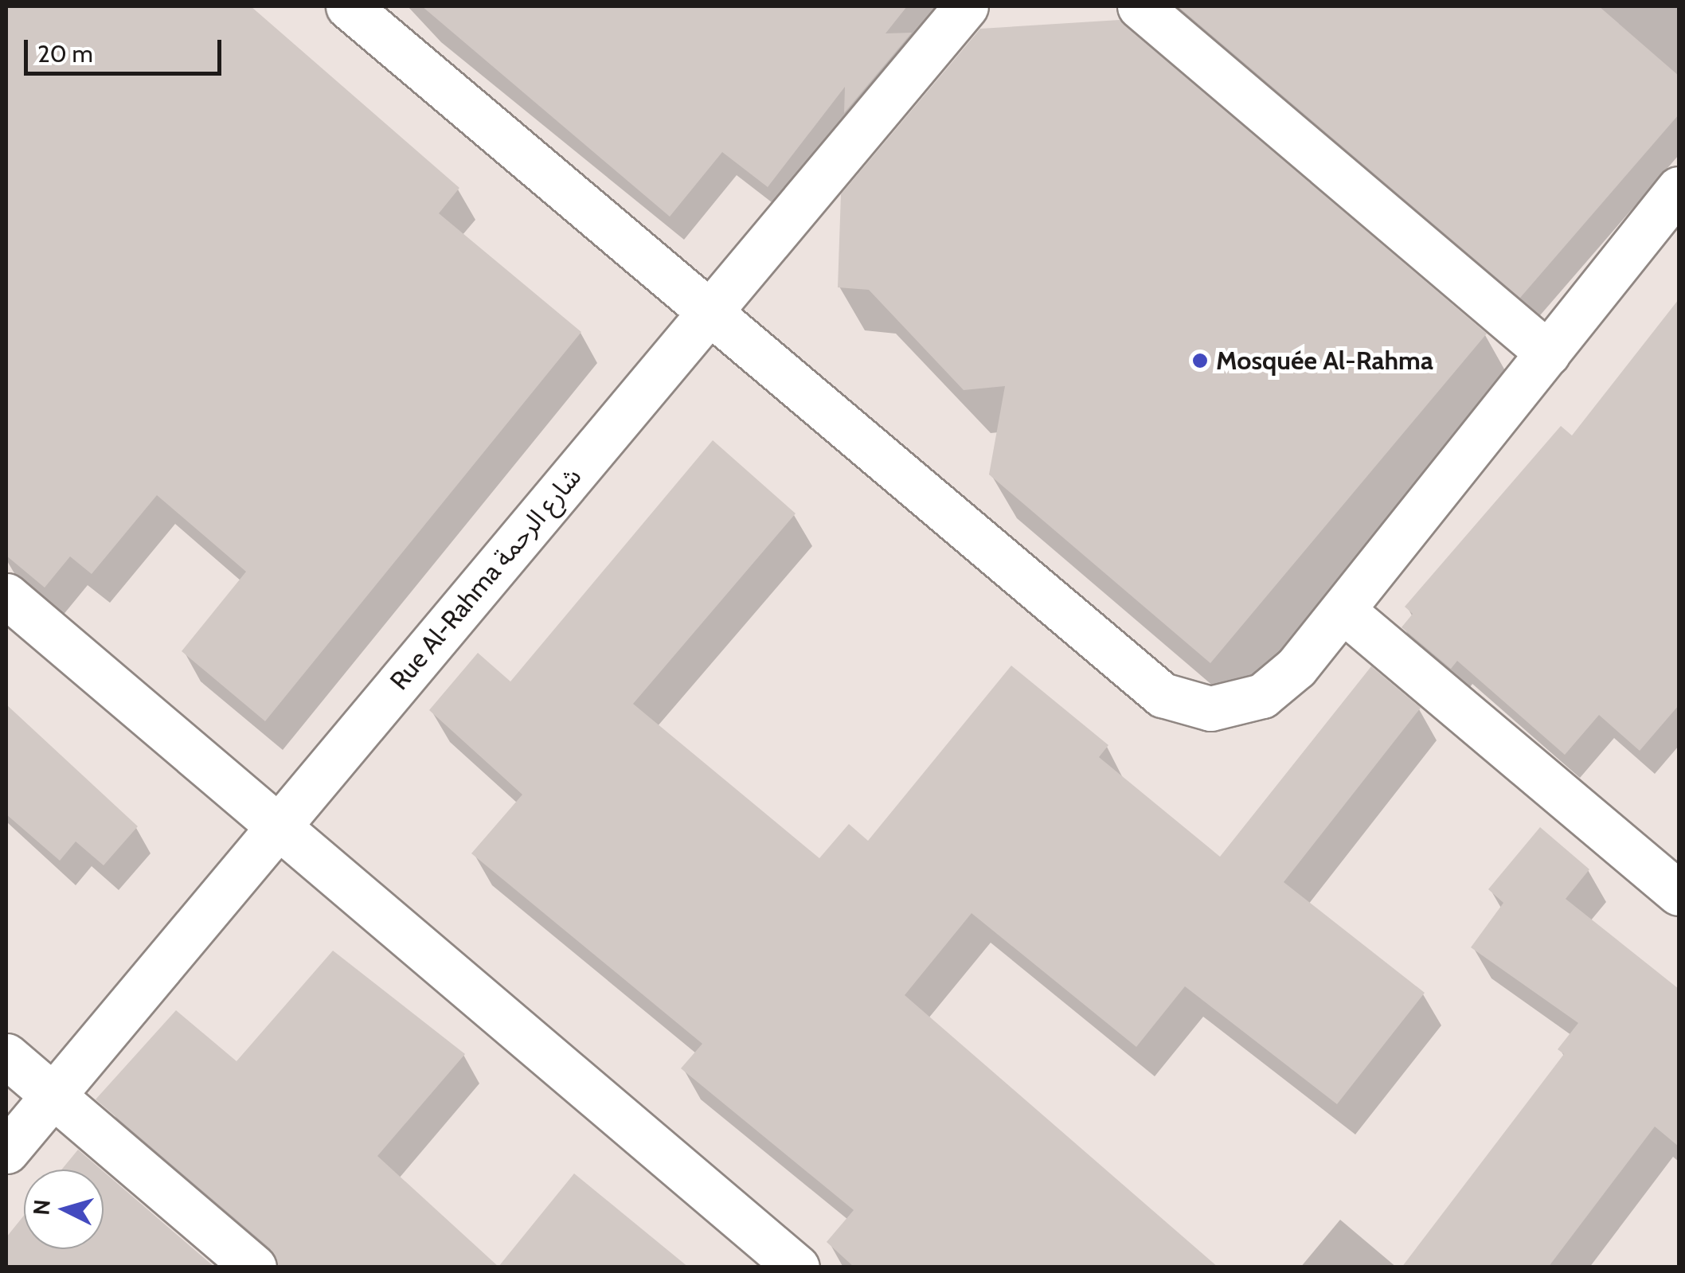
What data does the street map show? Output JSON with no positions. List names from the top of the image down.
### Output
{
  "streets": {
    "street": ["Rue Al-Rahma شارع الرحمة"]
  },
  "places": ["Mosquée Al-Rahma"],
  "scale_bar": "20 m",
  "north": "left"
}
